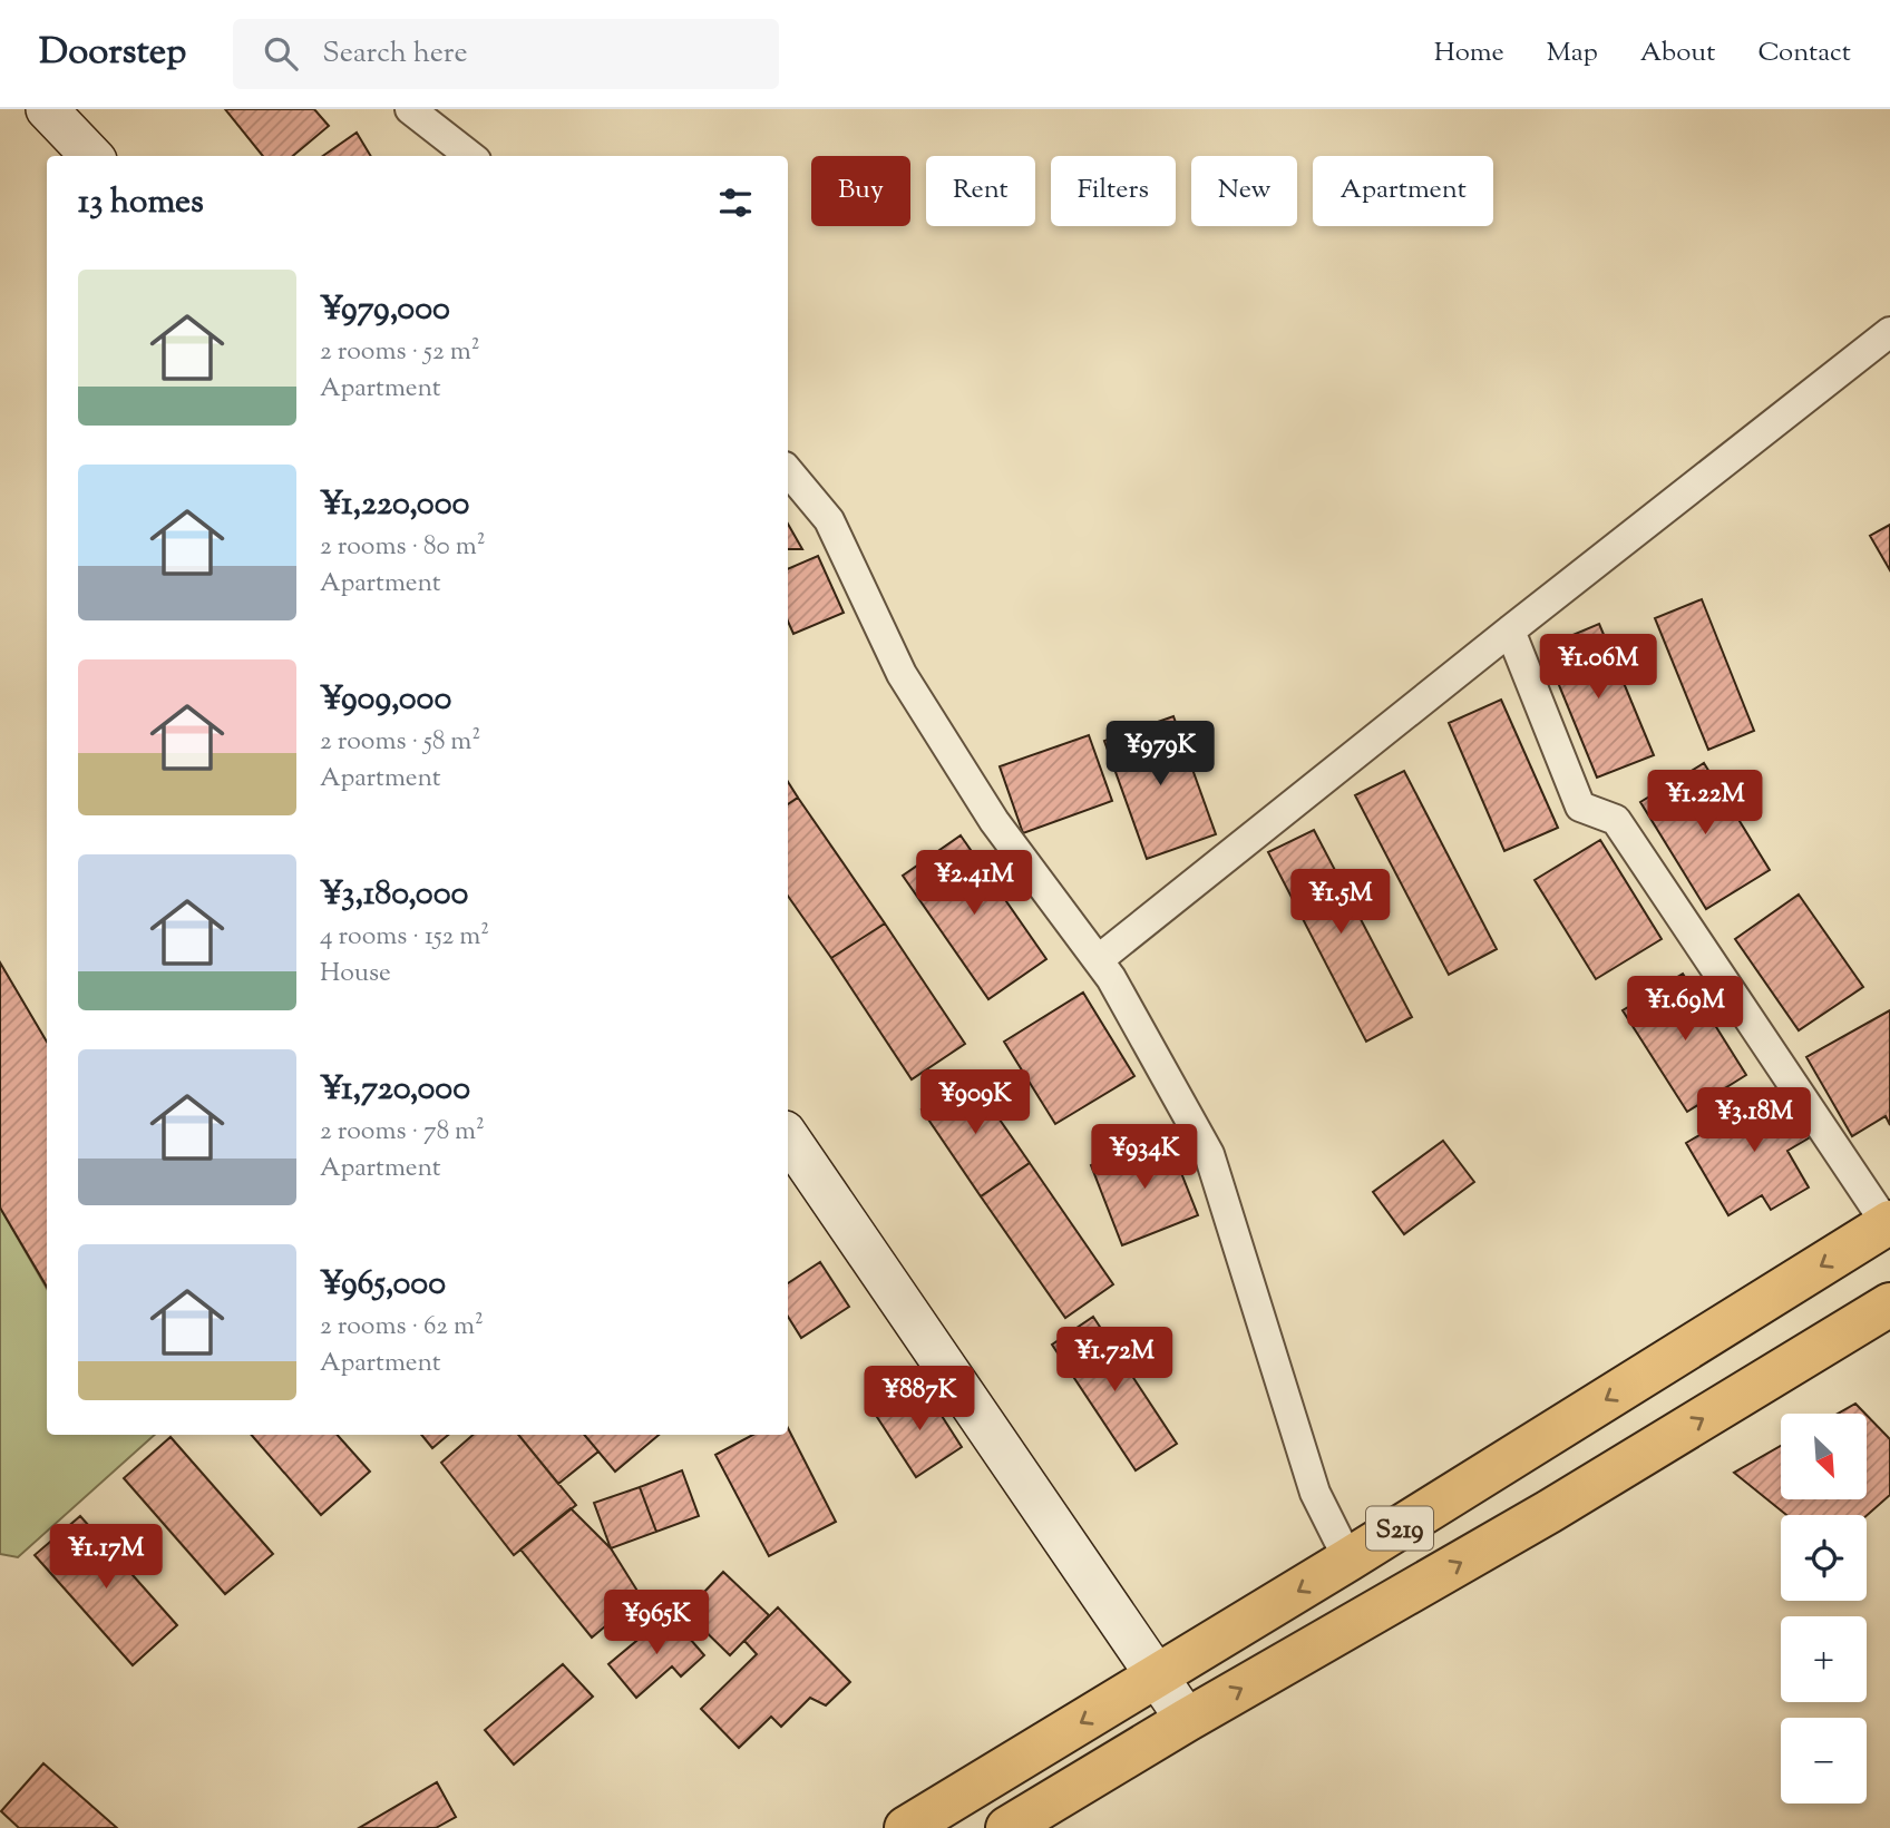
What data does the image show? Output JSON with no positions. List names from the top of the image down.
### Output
{
  "streets": {
    "main road": ["S219"]
  },
  "north": "bottom right",
  "page": {
    "header": "Doorstep",
    "search": "Search here",
    "nav": [
      "Home",
      "Map",
      "About",
      "Contact"
    ],
    "chip": [
      "Buy",
      "Rent",
      "Filters",
      "New",
      "Apartment"
    ],
    "heading": "13 homes",
    "list": [
      {
        "name": "¥979,000",
        "note": "2 rooms · 52 m² · Apartment"
      },
      {
        "name": "¥1,220,000",
        "note": "2 rooms · 80 m² · Apartment"
      },
      {
        "name": "¥909,000",
        "note": "2 rooms · 58 m² · Apartment"
      },
      {
        "name": "¥3,180,000",
        "note": "4 rooms · 152 m² · House"
      },
      {
        "name": "¥1,720,000",
        "note": "2 rooms · 78 m² · Apartment"
      },
      {
        "name": "¥965,000",
        "note": "2 rooms · 62 m² · Apartment"
      }
    ],
    "price": [
      "¥1.06M",
      "¥979K",
      "¥1.22M",
      "¥2.41M",
      "¥1.5M",
      "¥1.69M",
      "¥909K",
      "¥3.18M",
      "¥934K",
      "¥1.72M",
      "¥887K",
      "¥1.17M",
      "¥965K"
    ],
    "map_buttons": ["+", "−"]
  }
}
